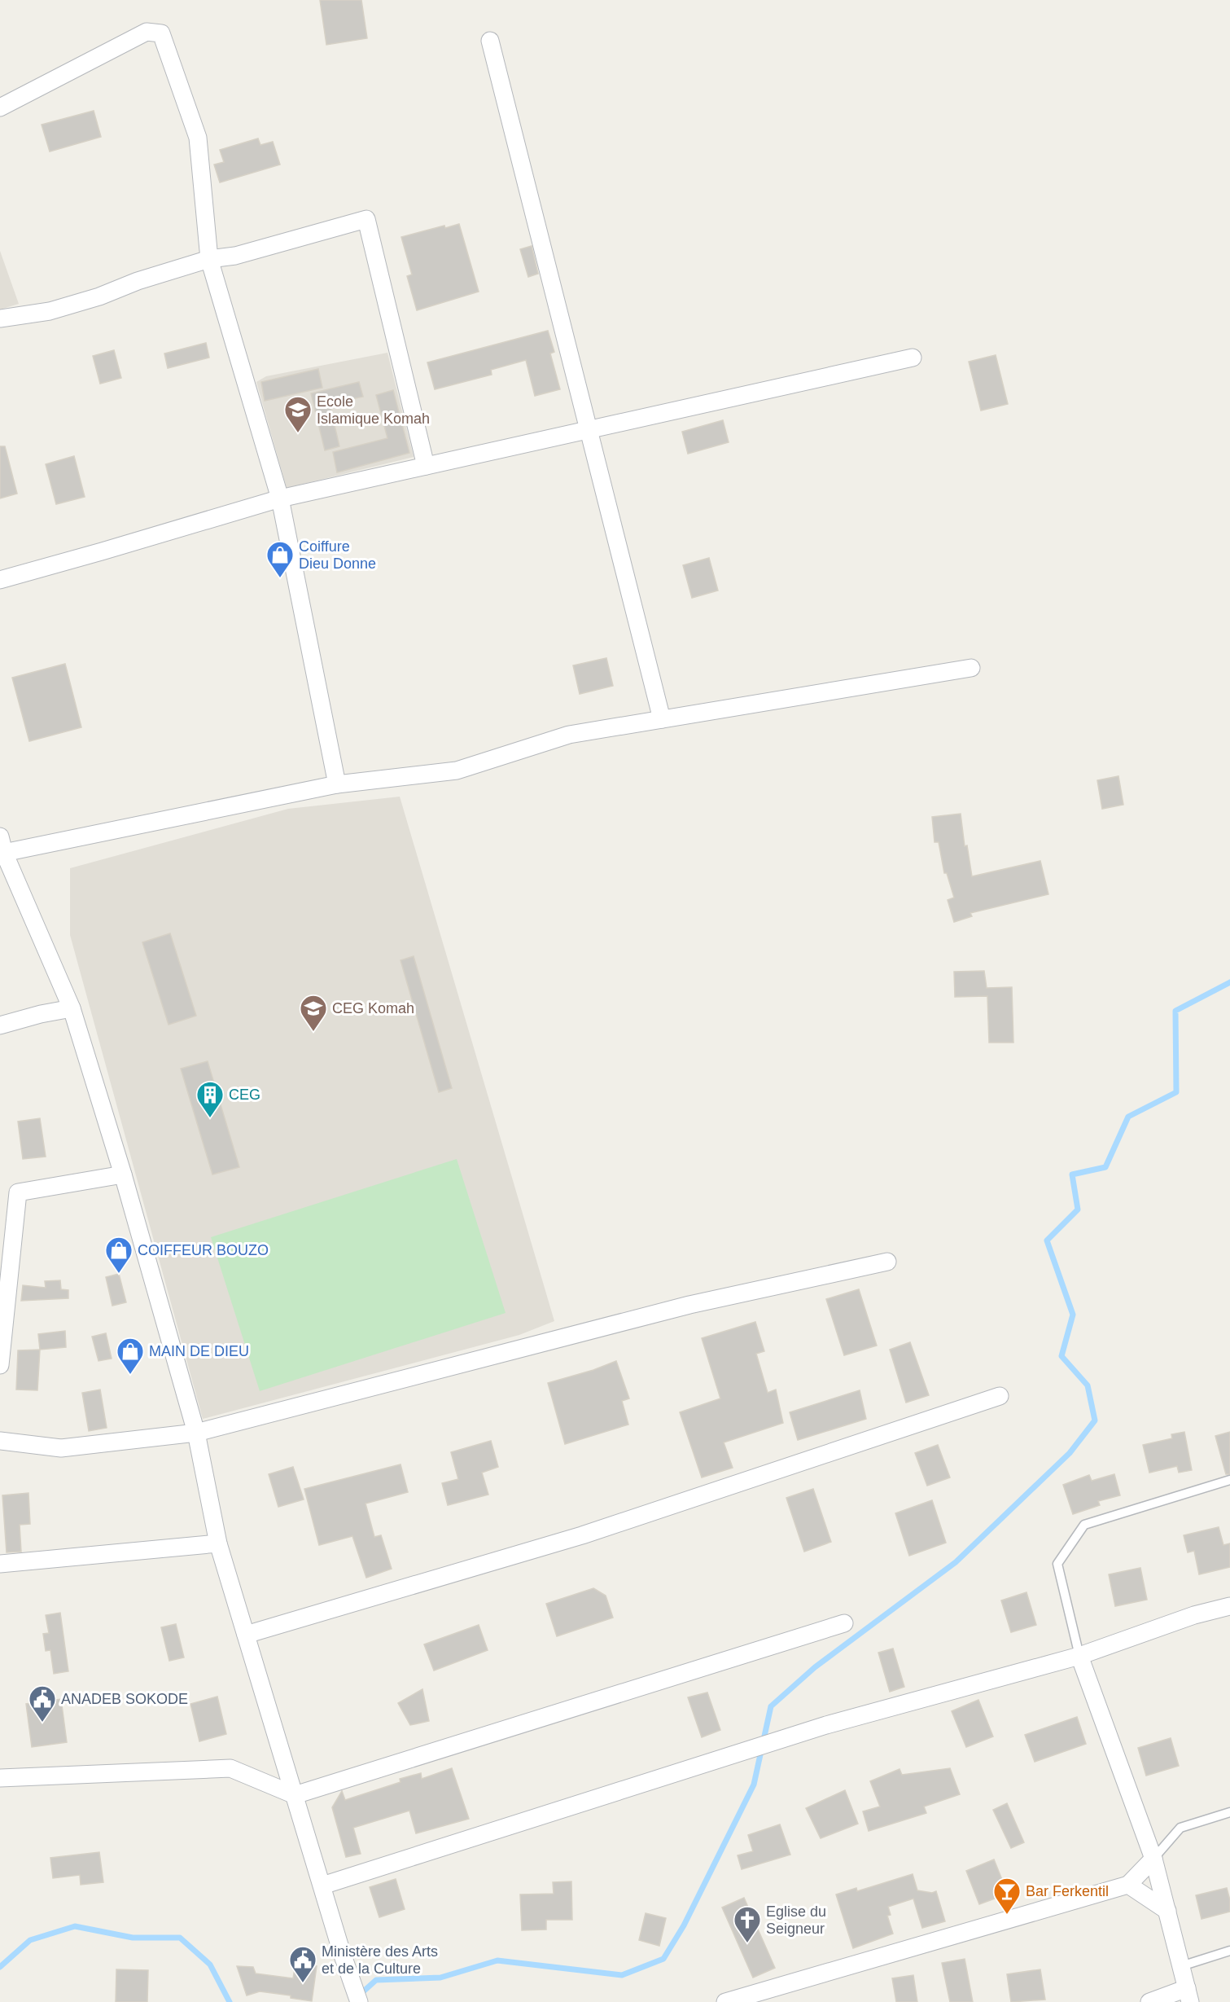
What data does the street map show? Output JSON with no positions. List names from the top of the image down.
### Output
{
  "places": {
    "school or university": ["Ecole Islamique Komah", "CEG Komah"],
    "shop": ["Coiffure Dieu Donne", "COIFFEUR BOUZO", "MAIN DE DIEU"],
    "building": ["CEG"],
    "public building": ["ANADEB SOKODE", "Ministère des Arts et de la Culture"],
    "bar": ["Bar Ferkentil"],
    "church": ["Eglise du Seigneur"]
  }
}
